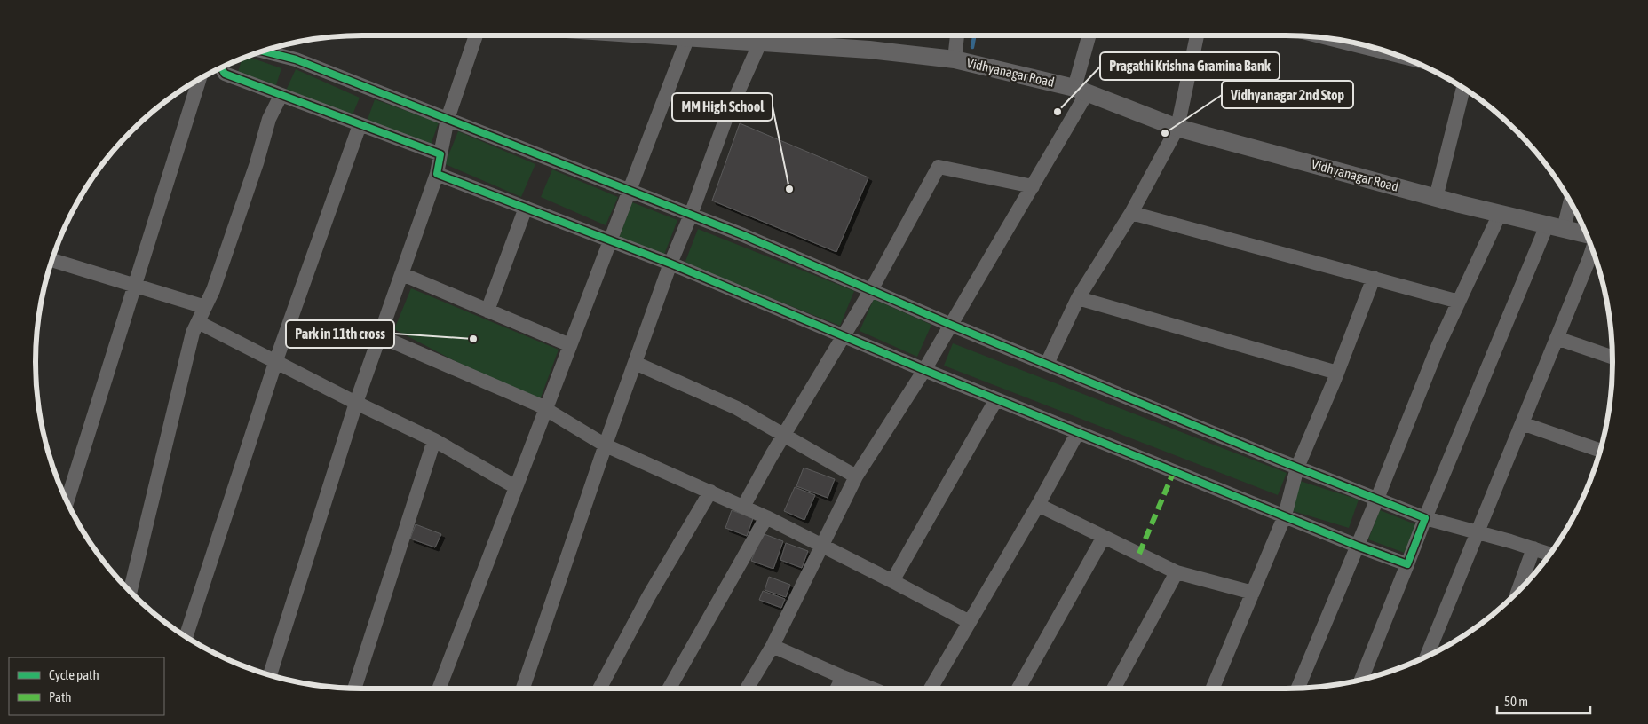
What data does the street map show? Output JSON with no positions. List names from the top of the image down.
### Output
{
  "streets": {
    "street": ["Vidhyanagar Road"]
  },
  "places": [
    "Pragathi Krishna Gramina Bank",
    "Vidhyanagar 2nd Stop",
    "MM High School",
    "Park in 11th cross"
  ],
  "legend": ["Cycle path", "Path"],
  "scale_bar": "50 m"
}
